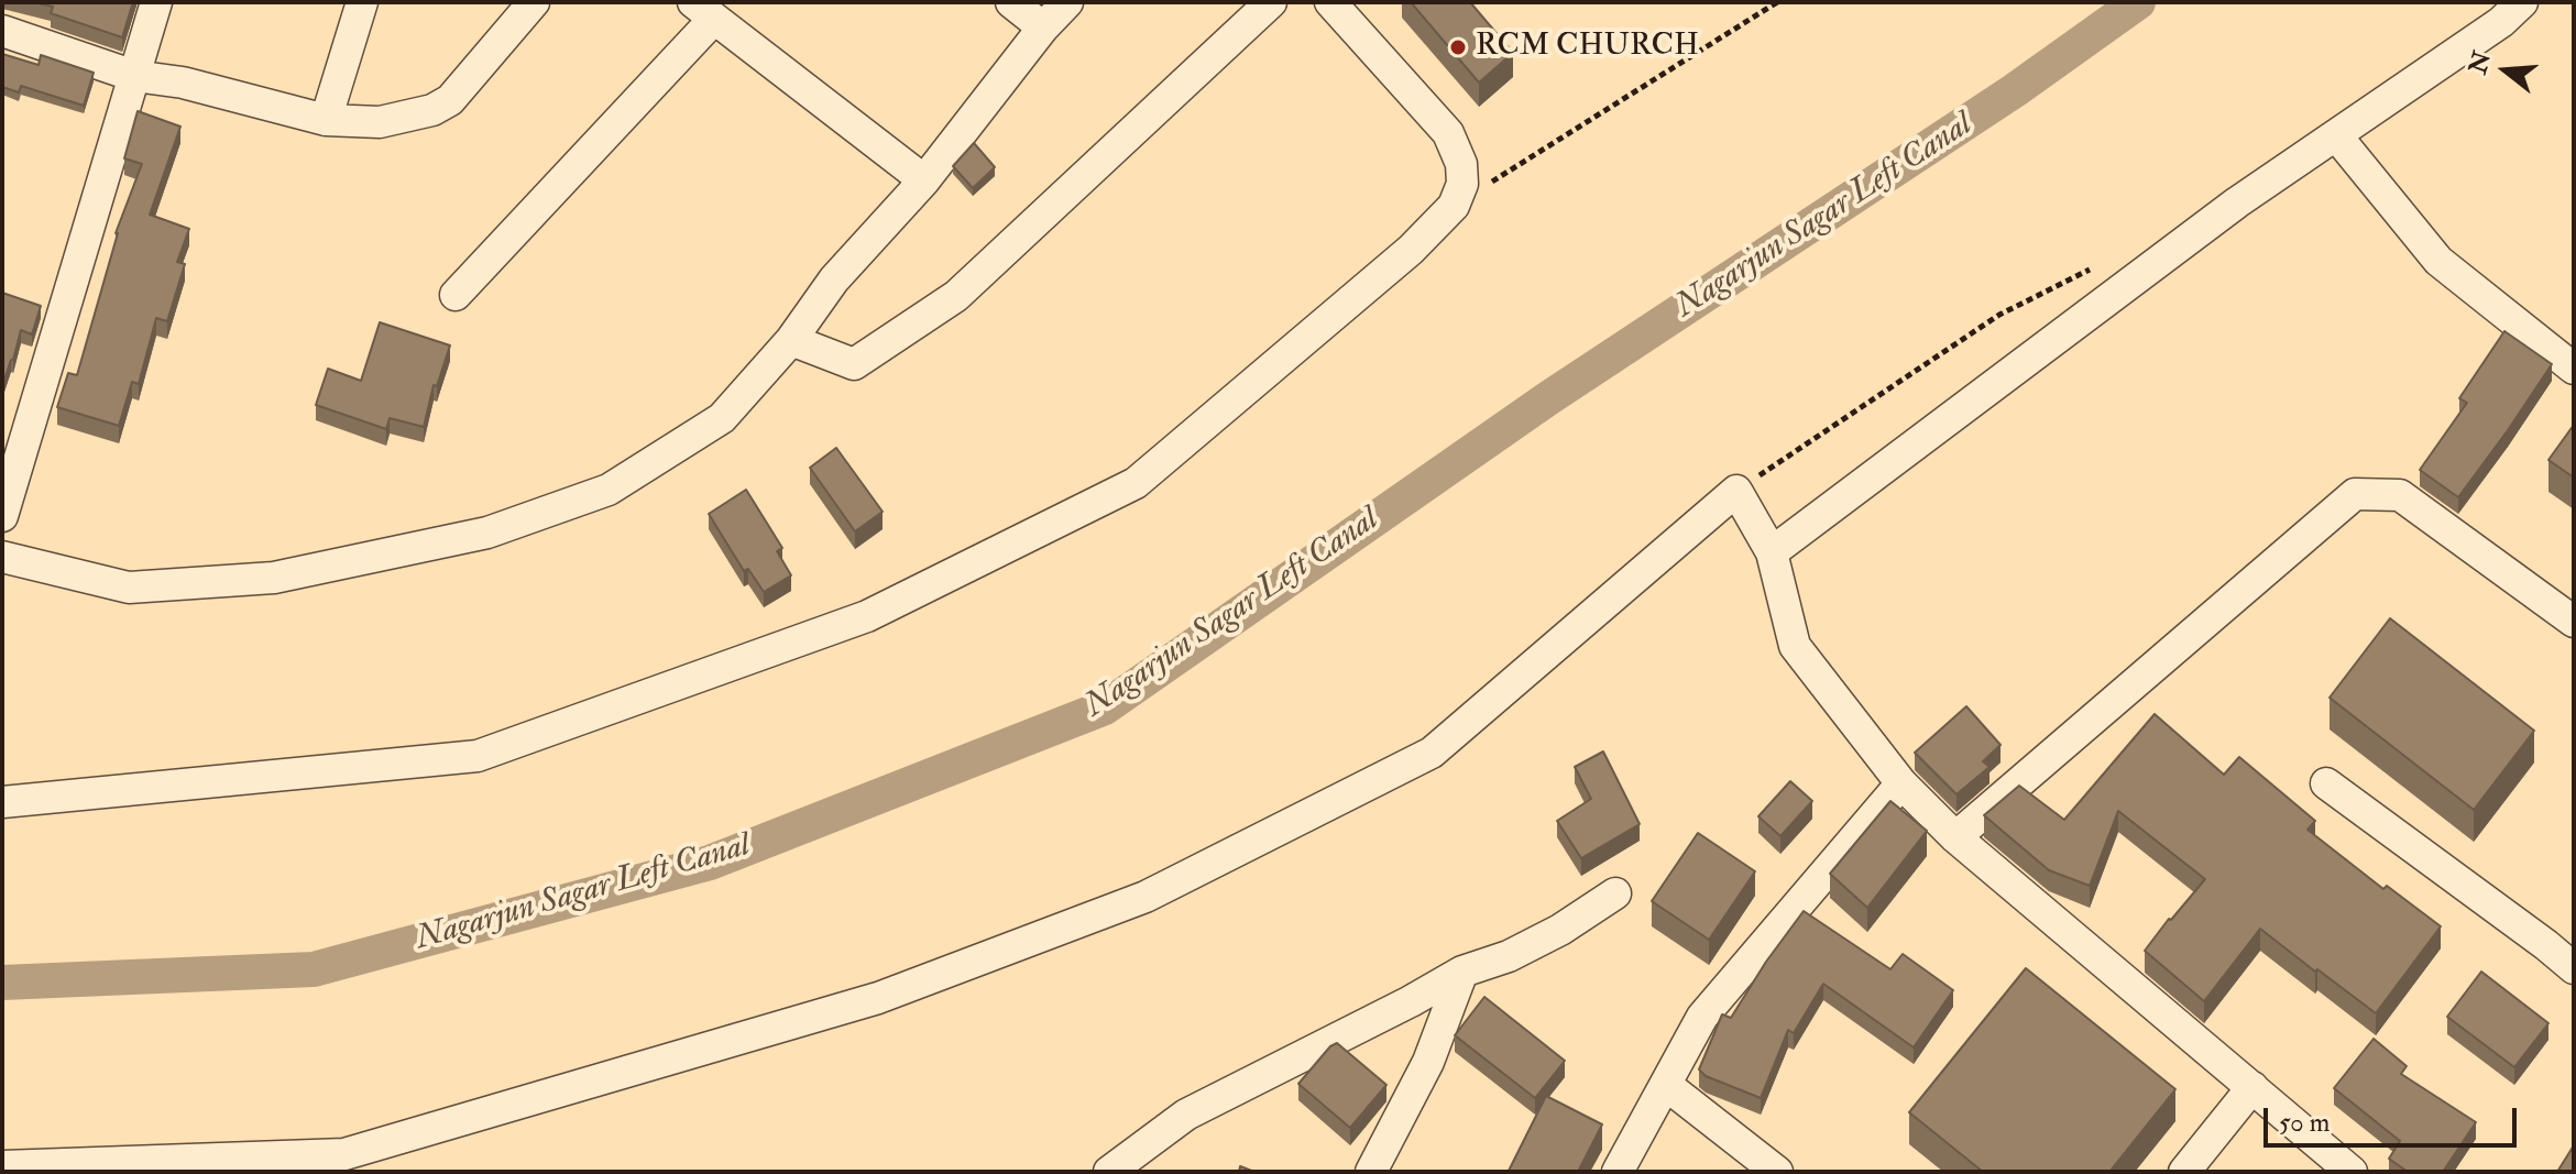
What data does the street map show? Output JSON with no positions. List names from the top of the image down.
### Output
{
  "water": ["Nagarjun Sagar Left Canal"],
  "places": ["RCM CHURCH"],
  "scale_bar": "50 m",
  "north": "left"
}
